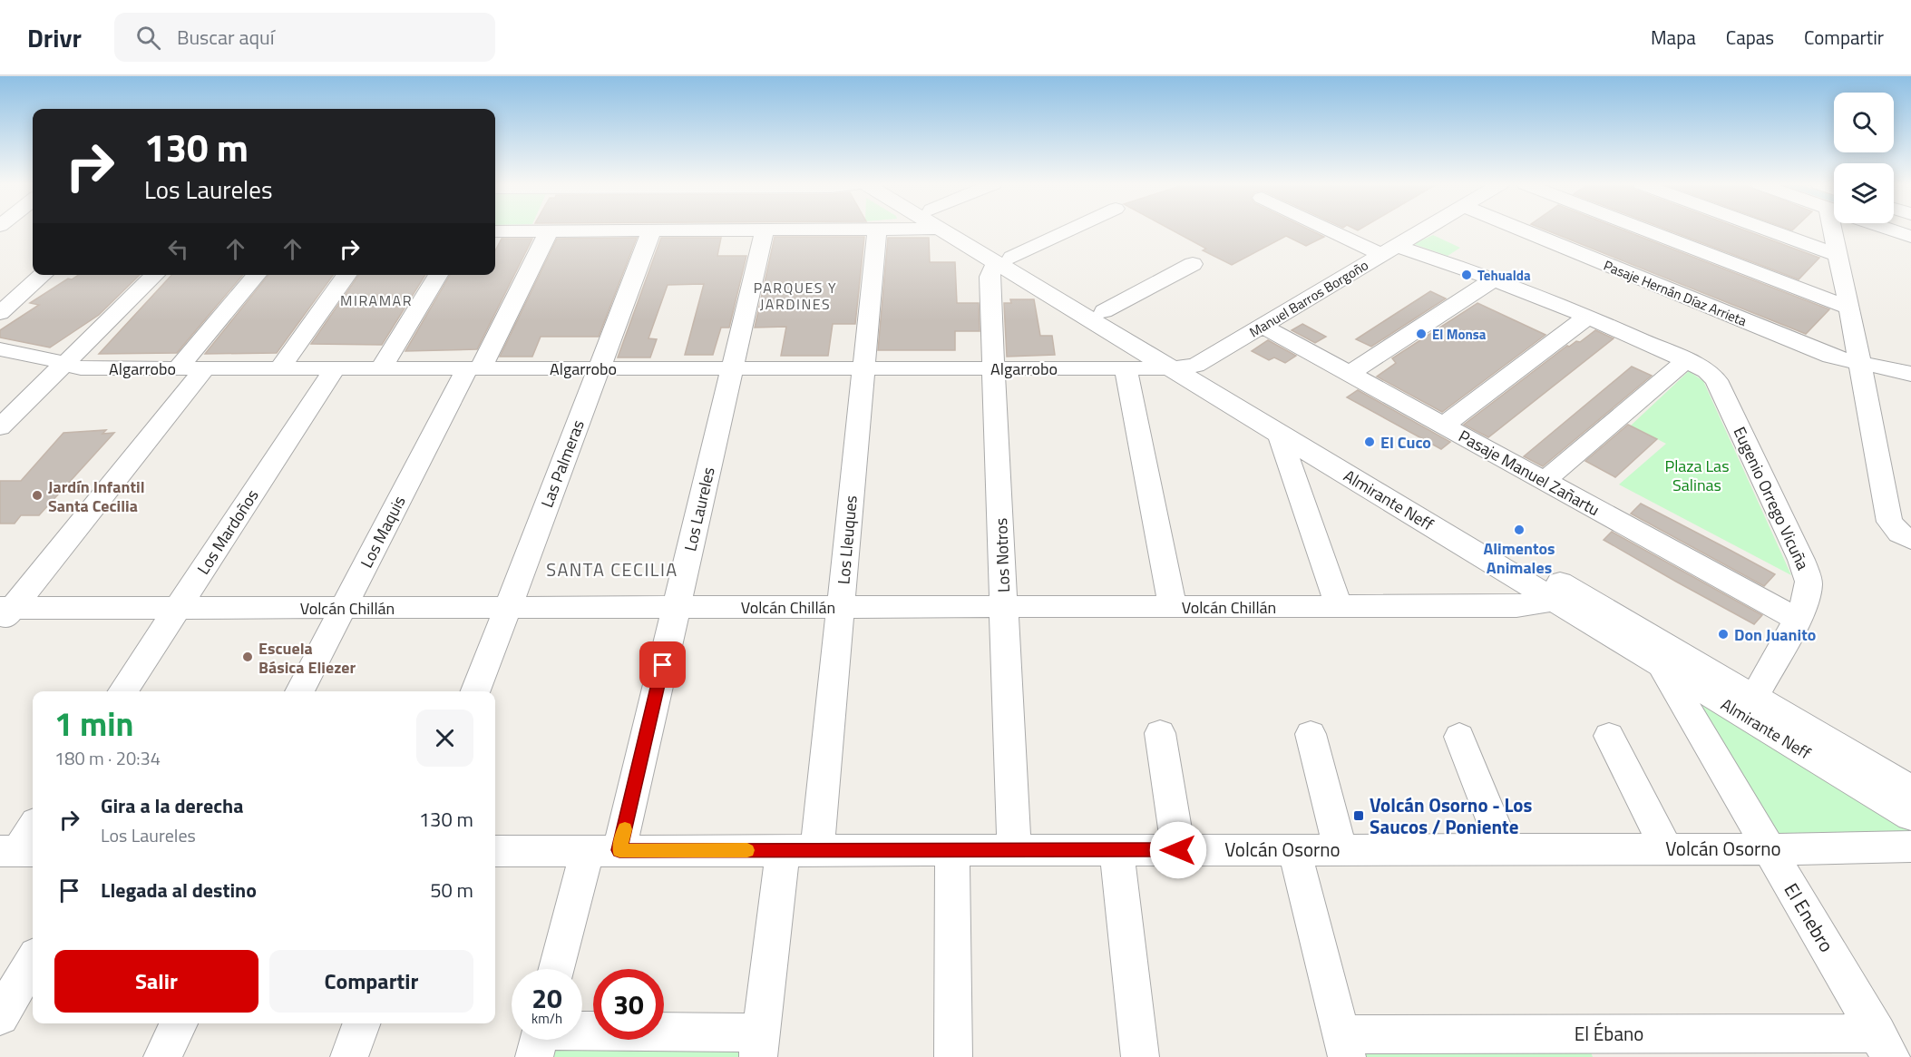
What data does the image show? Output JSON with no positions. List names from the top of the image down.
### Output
{
  "streets": {
    "street": [
      "Pasaje Hernán Díaz Arrieta",
      "Manuel Barros Borgoño",
      "Algarrobo",
      "Las Palmeras",
      "Pasaje Manuel Zañartu",
      "Eugenio Orrego Vicuña",
      "Almirante Neff",
      "Los Laureles",
      "Los Mardoños",
      "Los Maquis",
      "Los Lleuques",
      "Los Notros",
      "Volcán Chillán",
      "Volcán Osorno",
      "El Enebro",
      "El Ébano"
    ]
  },
  "crossings": [
    ["Manuel Barros Borgoño", "Algarrobo"],
    ["Manuel Barros Borgoño", "Pasaje Manuel Zañartu"],
    ["Manuel Barros Borgoño", "Almirante Neff"],
    ["Algarrobo", "Las Palmeras"],
    ["Algarrobo", "Almirante Neff"],
    ["Algarrobo", "Los Laureles"],
    ["Algarrobo", "Los Mardoños"],
    ["Algarrobo", "Los Maquis"],
    ["Algarrobo", "Los Lleuques"],
    ["Algarrobo", "Los Notros"],
    ["Las Palmeras", "Volcán Chillán"],
    ["Pasaje Manuel Zañartu", "Eugenio Orrego Vicuña"],
    ["Eugenio Orrego Vicuña", "Almirante Neff"],
    ["Almirante Neff", "Los Notros"],
    ["Almirante Neff", "Volcán Chillán"],
    ["Almirante Neff", "El Enebro"],
    ["Los Laureles", "Volcán Chillán"],
    ["Los Laureles", "Volcán Osorno"],
    ["Los Mardoños", "Volcán Chillán"],
    ["Los Maquis", "Volcán Chillán"],
    ["Los Lleuques", "Volcán Chillán"],
    ["Los Lleuques", "Volcán Osorno"],
    ["Los Notros", "Volcán Chillán"],
    ["Los Notros", "Volcán Osorno"],
    ["Volcán Osorno", "El Enebro"],
    ["El Enebro", "El Ébano"]
  ],
  "districts": ["PARQUES Y JARDINES", "MIRAMAR", "SANTA CECILIA"],
  "parks": ["Plaza Las Salinas"],
  "places": {
    "other": [
      "Tehualda",
      "El Monsa",
      "El Cuco",
      "Jardín Infantil Santa Cecilia",
      "Alimentos Animales",
      "Don Juanito",
      "Escuela Básica Eliezer"
    ],
    "transit": ["Volcán Osorno - Los Saucos / Poniente"]
  },
  "page": {
    "header": "Drivr",
    "search": "Buscar aquí",
    "nav": ["Mapa", "Capas", "Compartir"],
    "turn": ["130 m", "Los Laureles"],
    "heading": ["1 min", "180 m · 20:34"],
    "list": [
      {
        "name": "Gira a la derecha",
        "note": "Los Laureles",
        "value": "130 m"
      },
      {
        "name": "Llegada al destino",
        "value": "50 m"
      }
    ],
    "buttons": ["Salir", "Compartir"],
    "speed": "20 km/h",
    "limit": "30"
  }
}
